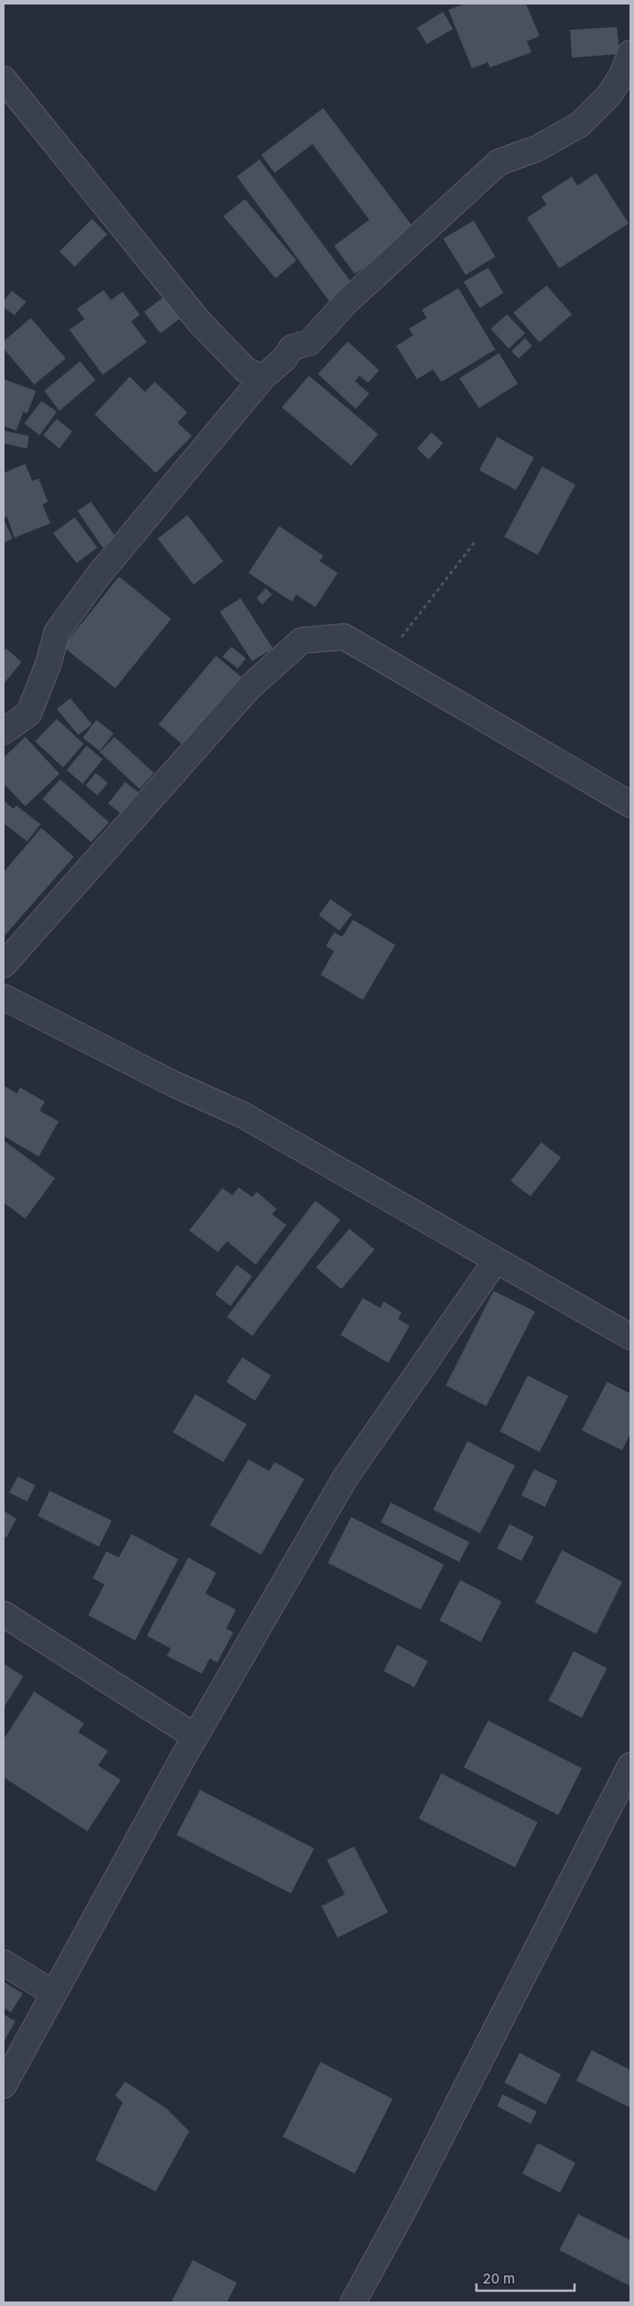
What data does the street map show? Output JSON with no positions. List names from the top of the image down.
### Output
{
  "scale_bar": "20 m"
}
